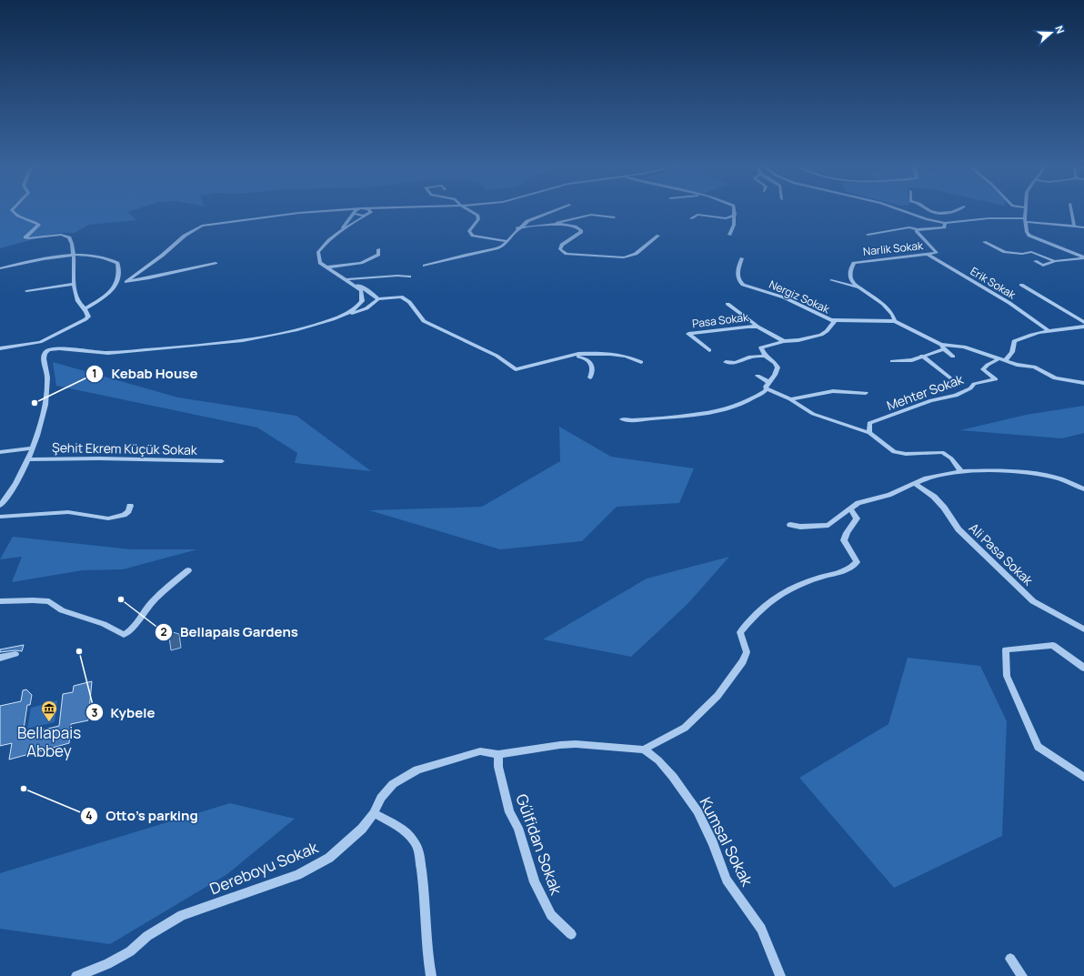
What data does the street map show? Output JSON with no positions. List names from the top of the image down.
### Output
{
  "streets": {
    "street": [
      "Narlik Sokak",
      "Erik Sokak",
      "Nergiz Sokak",
      "Pasa Sokak",
      "Mehter Sokak",
      "Şehit Ekrem Küçük Sokak",
      "Ali Pasa Sokak",
      "Kumsal Sokak",
      "Gűlfidan Sokak",
      "Dereboyu Sokak"
    ]
  },
  "crossings": [
    ["Narlik Sokak", "Erik Sokak"],
    ["Kumsal Sokak", "Dereboyu Sokak"],
    ["Gűlfidan Sokak", "Dereboyu Sokak"]
  ],
  "places": {
    "other": [
      "Kebab House",
      "Bellapais Gardens",
      "Kybele",
      "Otto's parking"
    ],
    "museum": ["Bellapais Abbey"]
  },
  "north": "right"
}
